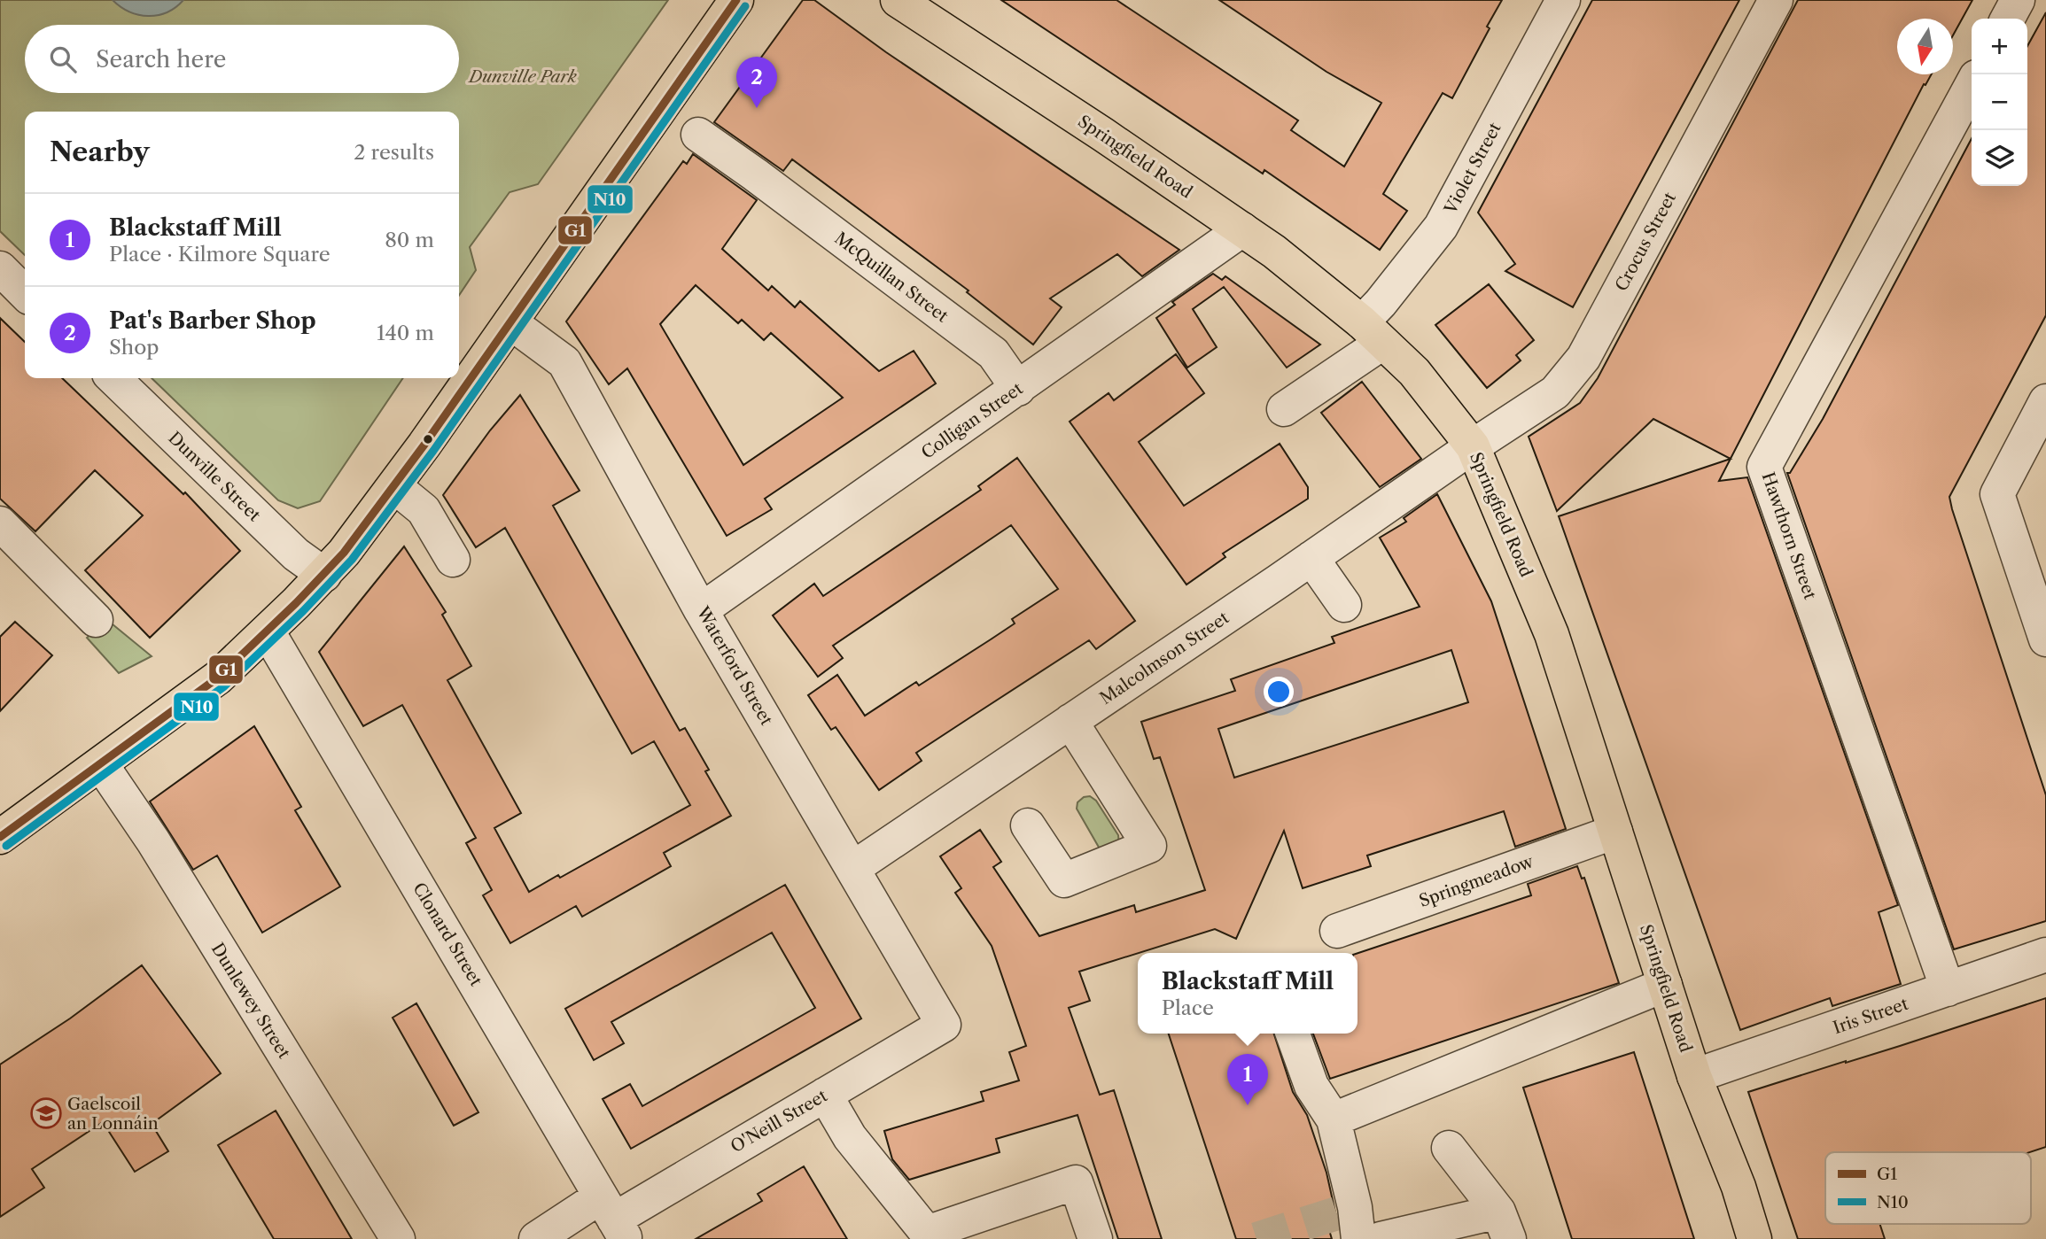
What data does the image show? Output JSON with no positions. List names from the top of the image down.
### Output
{
  "streets": {
    "main road": ["Springfield Road"],
    "street": [
      "Violet Street",
      "Crocus Street",
      "McQuillan Street",
      "Colligan Street",
      "Dunville Street",
      "Hawthorn Street",
      "Malcolmson Street",
      "Waterford Street",
      "Springmeadow",
      "Clonard Street",
      "Dunlewey Street",
      "Iris Street",
      "O'Neill Street"
    ]
  },
  "crossings": [
    ["Springfield Road", "Violet Street"],
    ["Springfield Road", "Crocus Street"],
    ["Springfield Road", "Colligan Street"],
    ["Springfield Road", "Malcolmson Street"],
    ["Springfield Road", "Springmeadow"],
    ["Springfield Road", "Iris Street"],
    ["Crocus Street", "Malcolmson Street"],
    ["McQuillan Street", "Colligan Street"],
    ["Colligan Street", "Waterford Street"],
    ["Hawthorn Street", "Iris Street"],
    ["Malcolmson Street", "Waterford Street"],
    ["Waterford Street", "O'Neill Street"],
    ["Clonard Street", "O'Neill Street"]
  ],
  "parks": ["Dunville Park"],
  "places": {
    "school or university": ["Gaelscoil an Lonnáin"]
  },
  "lines": ["transit line G1", "transit line N10"],
  "legend": ["G1", "N10"],
  "north": "bottom",
  "page": {
    "map_buttons": ["+", "−"],
    "search": "Search here",
    "pins": ["2", "1"],
    "heading": ["Nearby", "2 results"],
    "list": [
      {
        "mark": "1",
        "name": "Blackstaff Mill",
        "note": "Place · Kilmore Square",
        "value": "80 m"
      },
      {
        "mark": "2",
        "name": "Pat's Barber Shop",
        "note": "Shop",
        "value": "140 m"
      }
    ],
    "popup": ["Blackstaff Mill", "Place"]
  }
}
